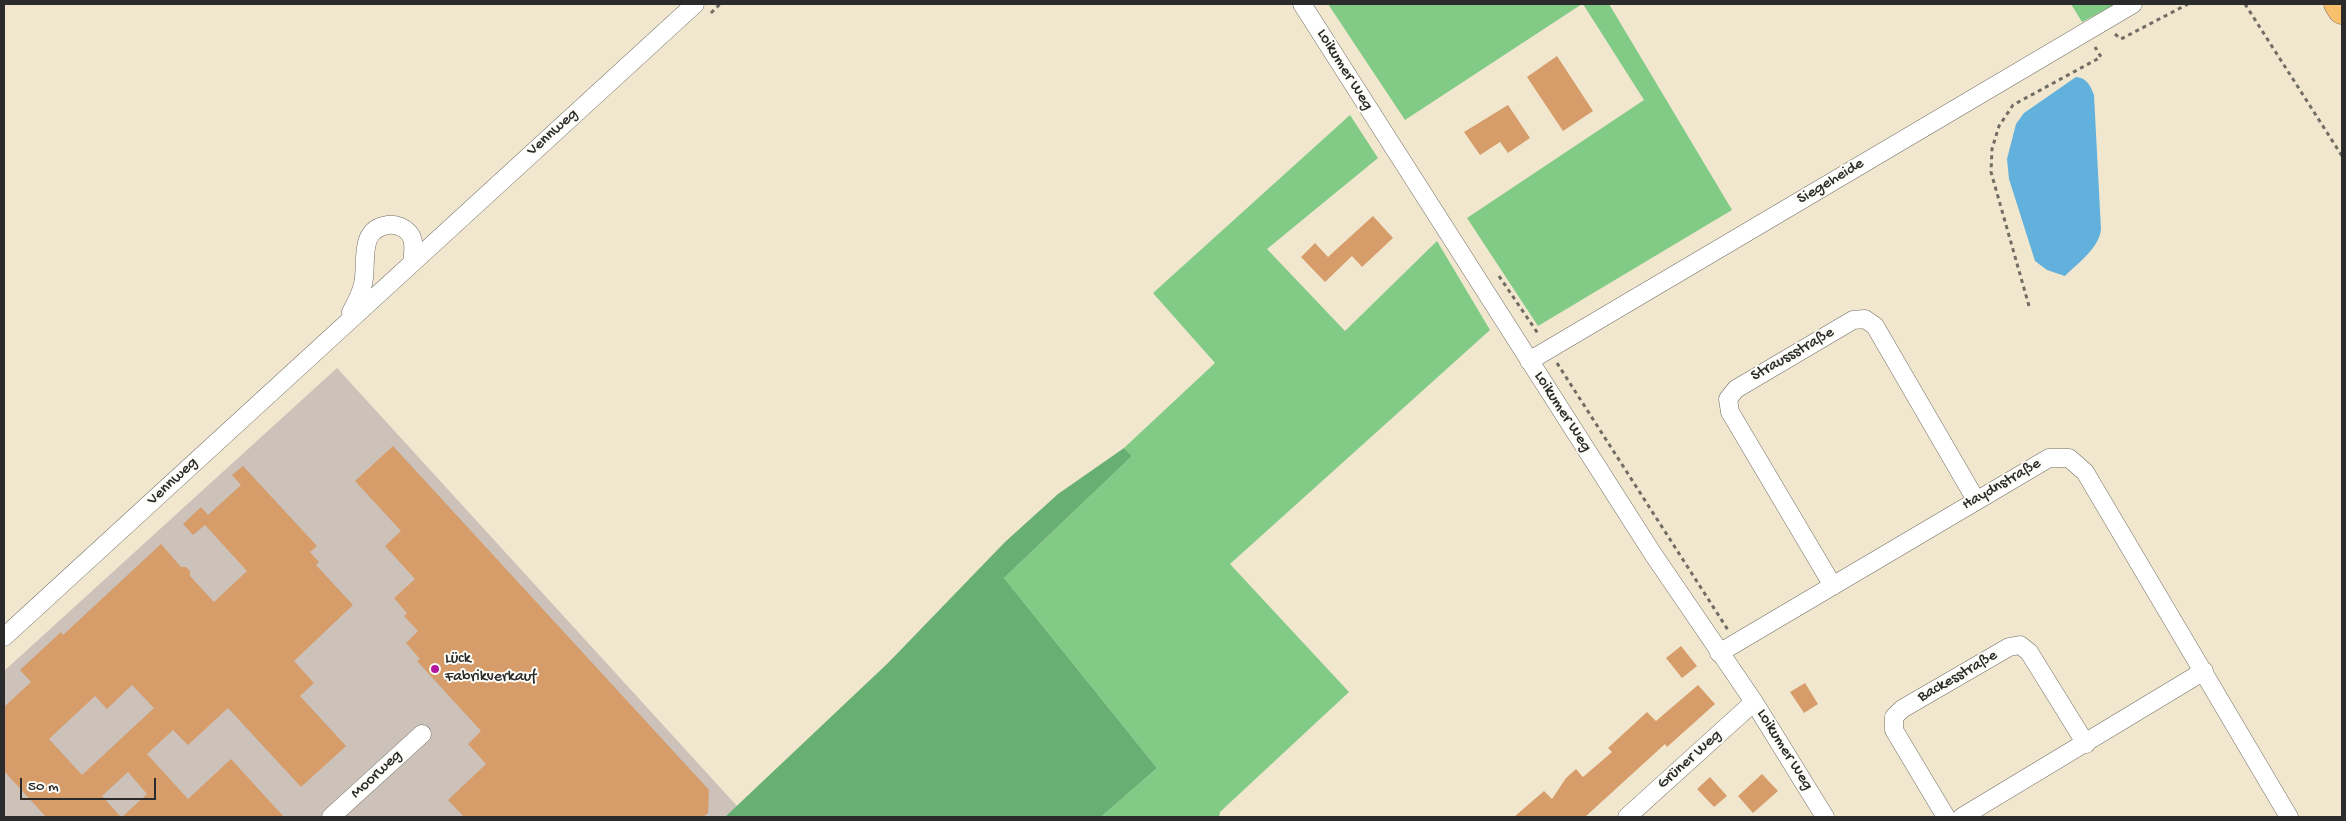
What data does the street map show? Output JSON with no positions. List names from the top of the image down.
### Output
{
  "streets": {
    "street": [
      "Loikumer Weg",
      "Vennweg",
      "Siegeheide",
      "Straussstraße",
      "Haydnstraße",
      "Backesstraße",
      "Grüner Weg",
      "Moorweg"
    ]
  },
  "crossings": [
    ["Loikumer Weg", "Siegeheide"],
    ["Loikumer Weg", "Haydnstraße"],
    ["Loikumer Weg", "Grüner Weg"],
    ["Straussstraße", "Haydnstraße"]
  ],
  "places": ["Lück Fabrikverkauf"],
  "scale_bar": "50 m"
}
